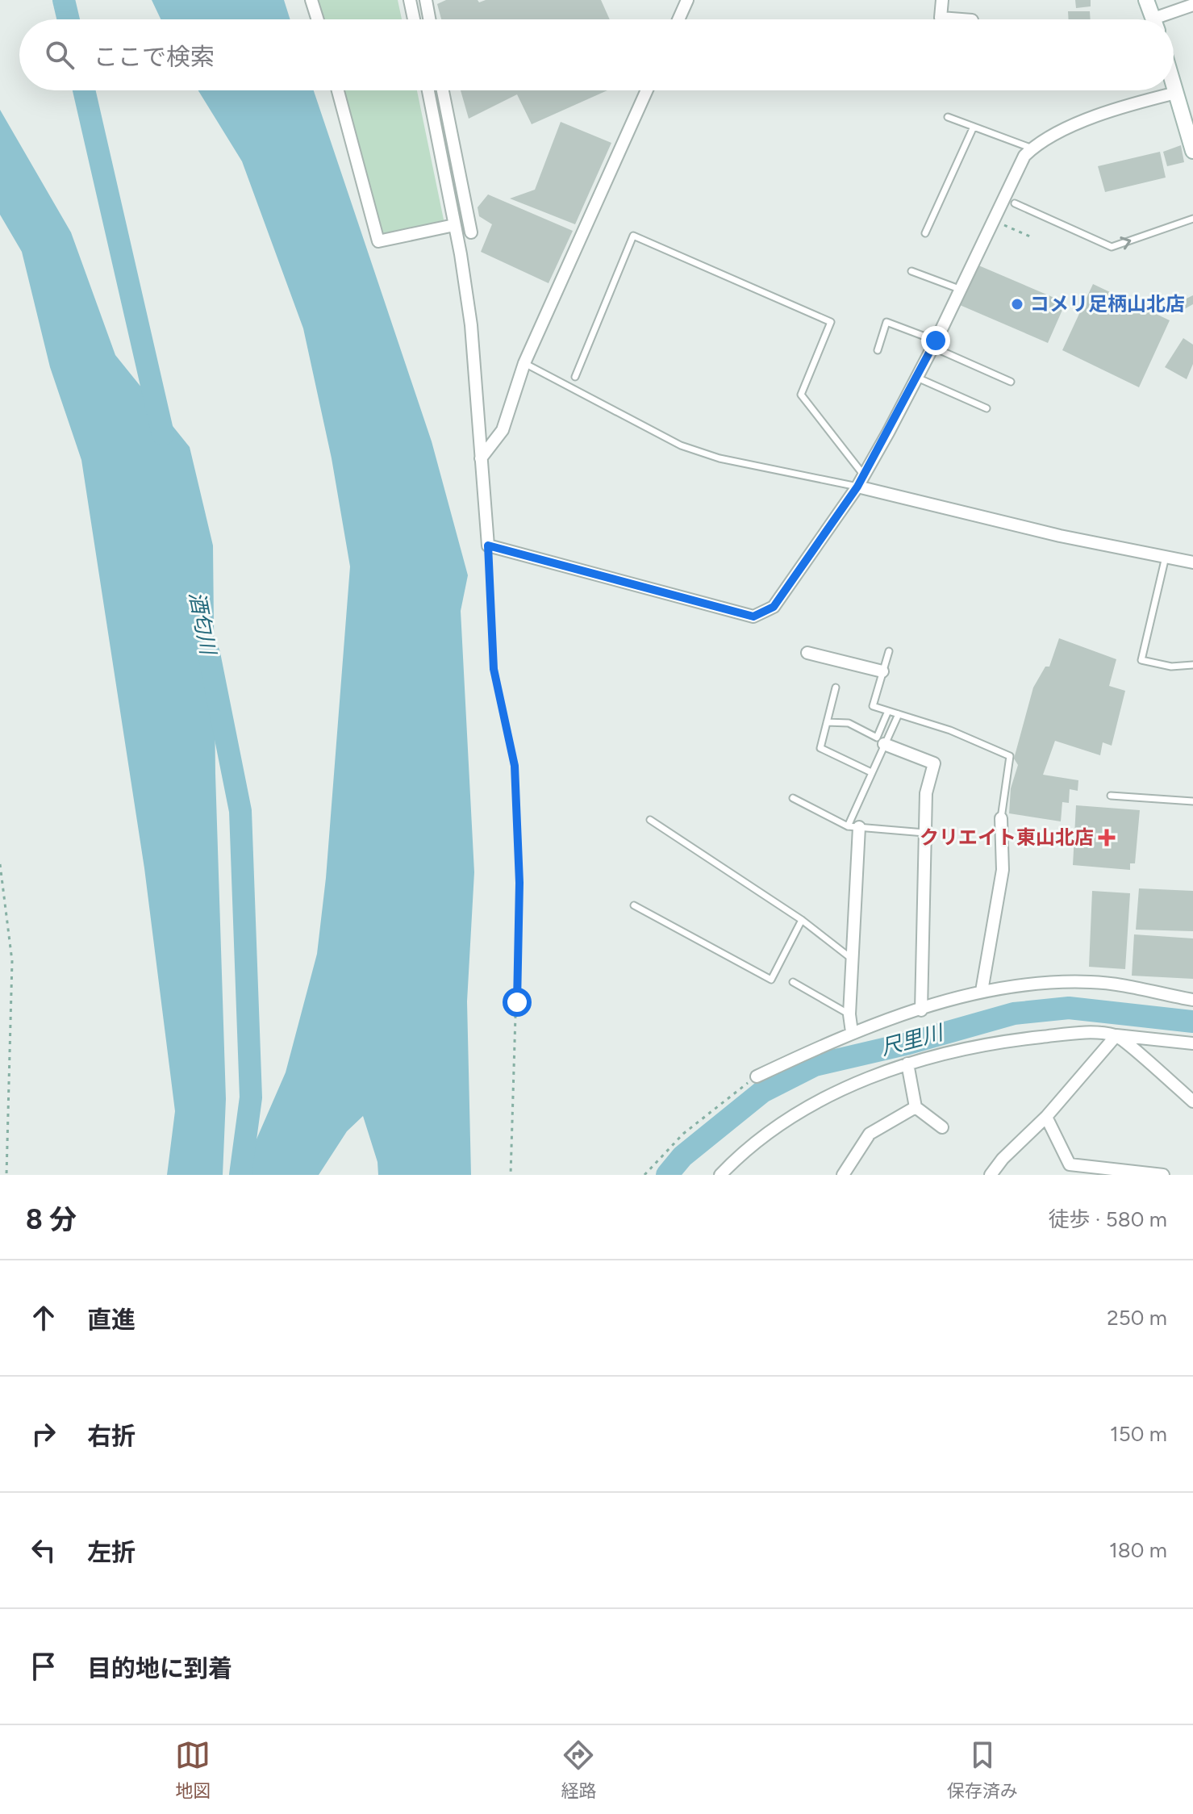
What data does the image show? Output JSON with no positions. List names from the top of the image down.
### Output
{
  "water": ["酒匂川", "尺里川"],
  "places": {
    "other": ["コメリ足柄山北店"],
    "health": ["クリエイト東山北店"]
  },
  "page": {
    "search": "ここで検索",
    "heading": ["8 分", "徒歩 · 580 m"],
    "list": [
      ["直進", "250 m"],
      ["右折", "150 m"],
      ["左折", "180 m"],
      "目的地に到着"
    ],
    "nav": ["地図", "経路", "保存済み"]
  }
}
